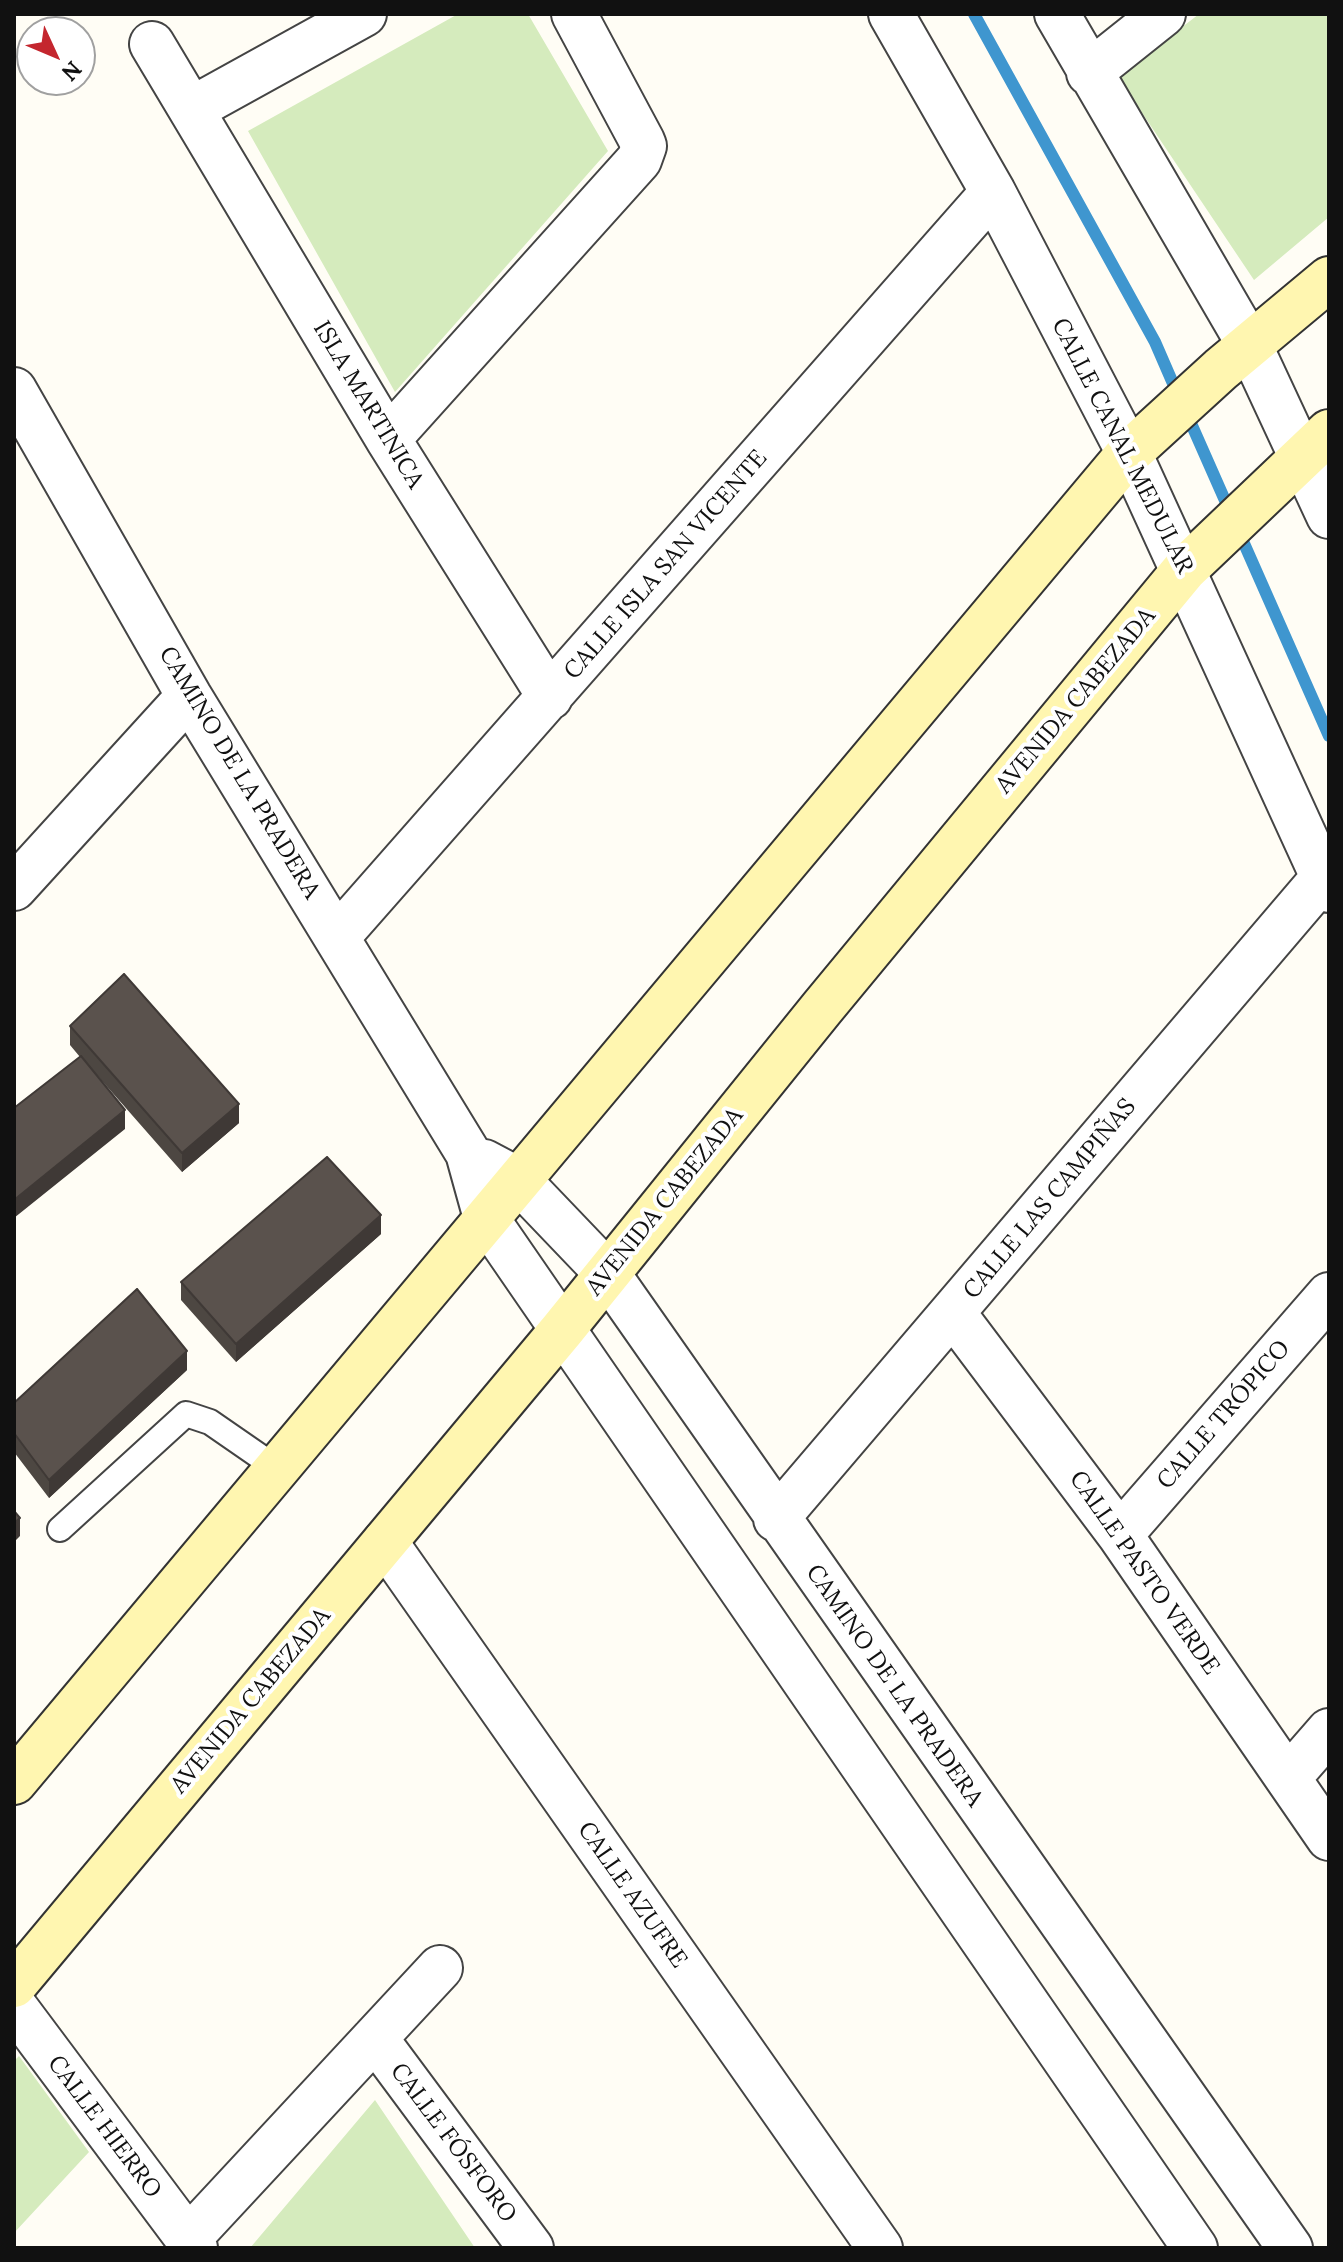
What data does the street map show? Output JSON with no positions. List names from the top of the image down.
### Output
{
  "streets": {
    "main road": ["AVENIDA CABEZADA"],
    "street": [
      "ISLA MARTINICA",
      "CALLE CANAL MEDULAR",
      "CALLE ISLA SAN VICENTE",
      "CAMINO DE LA PRADERA",
      "CALLE LAS CAMPIÑAS",
      "CALLE TRÓPICO",
      "CALLE PASTO VERDE",
      "CALLE AZUFRE",
      "CALLE HIERRO",
      "CALLE FÓSFORO"
    ]
  },
  "crossings": [
    ["ISLA MARTINICA", "CALLE ISLA SAN VICENTE"],
    ["CALLE CANAL MEDULAR", "CALLE ISLA SAN VICENTE"],
    ["CALLE CANAL MEDULAR", "AVENIDA CABEZADA"],
    ["CALLE CANAL MEDULAR", "CALLE LAS CAMPIÑAS"],
    ["CALLE ISLA SAN VICENTE", "CAMINO DE LA PRADERA"],
    ["AVENIDA CABEZADA", "CAMINO DE LA PRADERA"],
    ["AVENIDA CABEZADA", "CALLE AZUFRE"],
    ["CAMINO DE LA PRADERA", "CALLE LAS CAMPIÑAS"],
    ["CALLE LAS CAMPIÑAS", "CALLE PASTO VERDE"],
    ["CALLE TRÓPICO", "CALLE PASTO VERDE"]
  ],
  "north": "bottom right"
}
